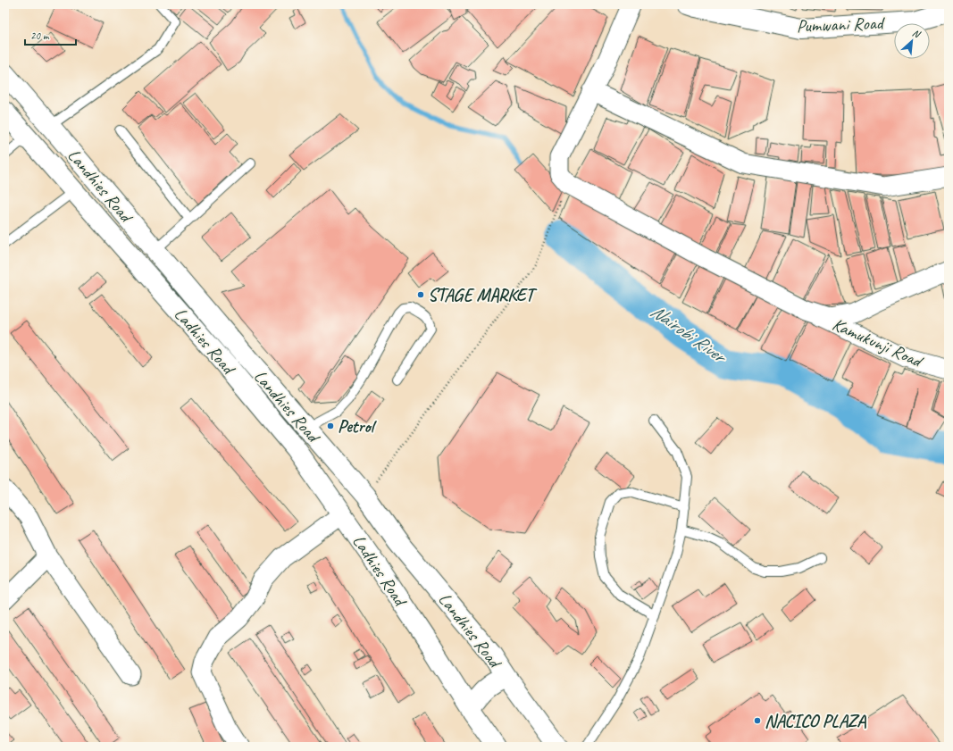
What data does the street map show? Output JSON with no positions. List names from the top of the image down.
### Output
{
  "streets": {
    "main road": ["Pumwani Road", "Landhies Road", "Ladhies Road"],
    "street": ["Kamukunji Road"]
  },
  "water": ["Nairobi River"],
  "places": ["STAGE MARKET", "Petrol", "NACICO PLAZA"],
  "scale_bar": "20 m",
  "north": "top right"
}
